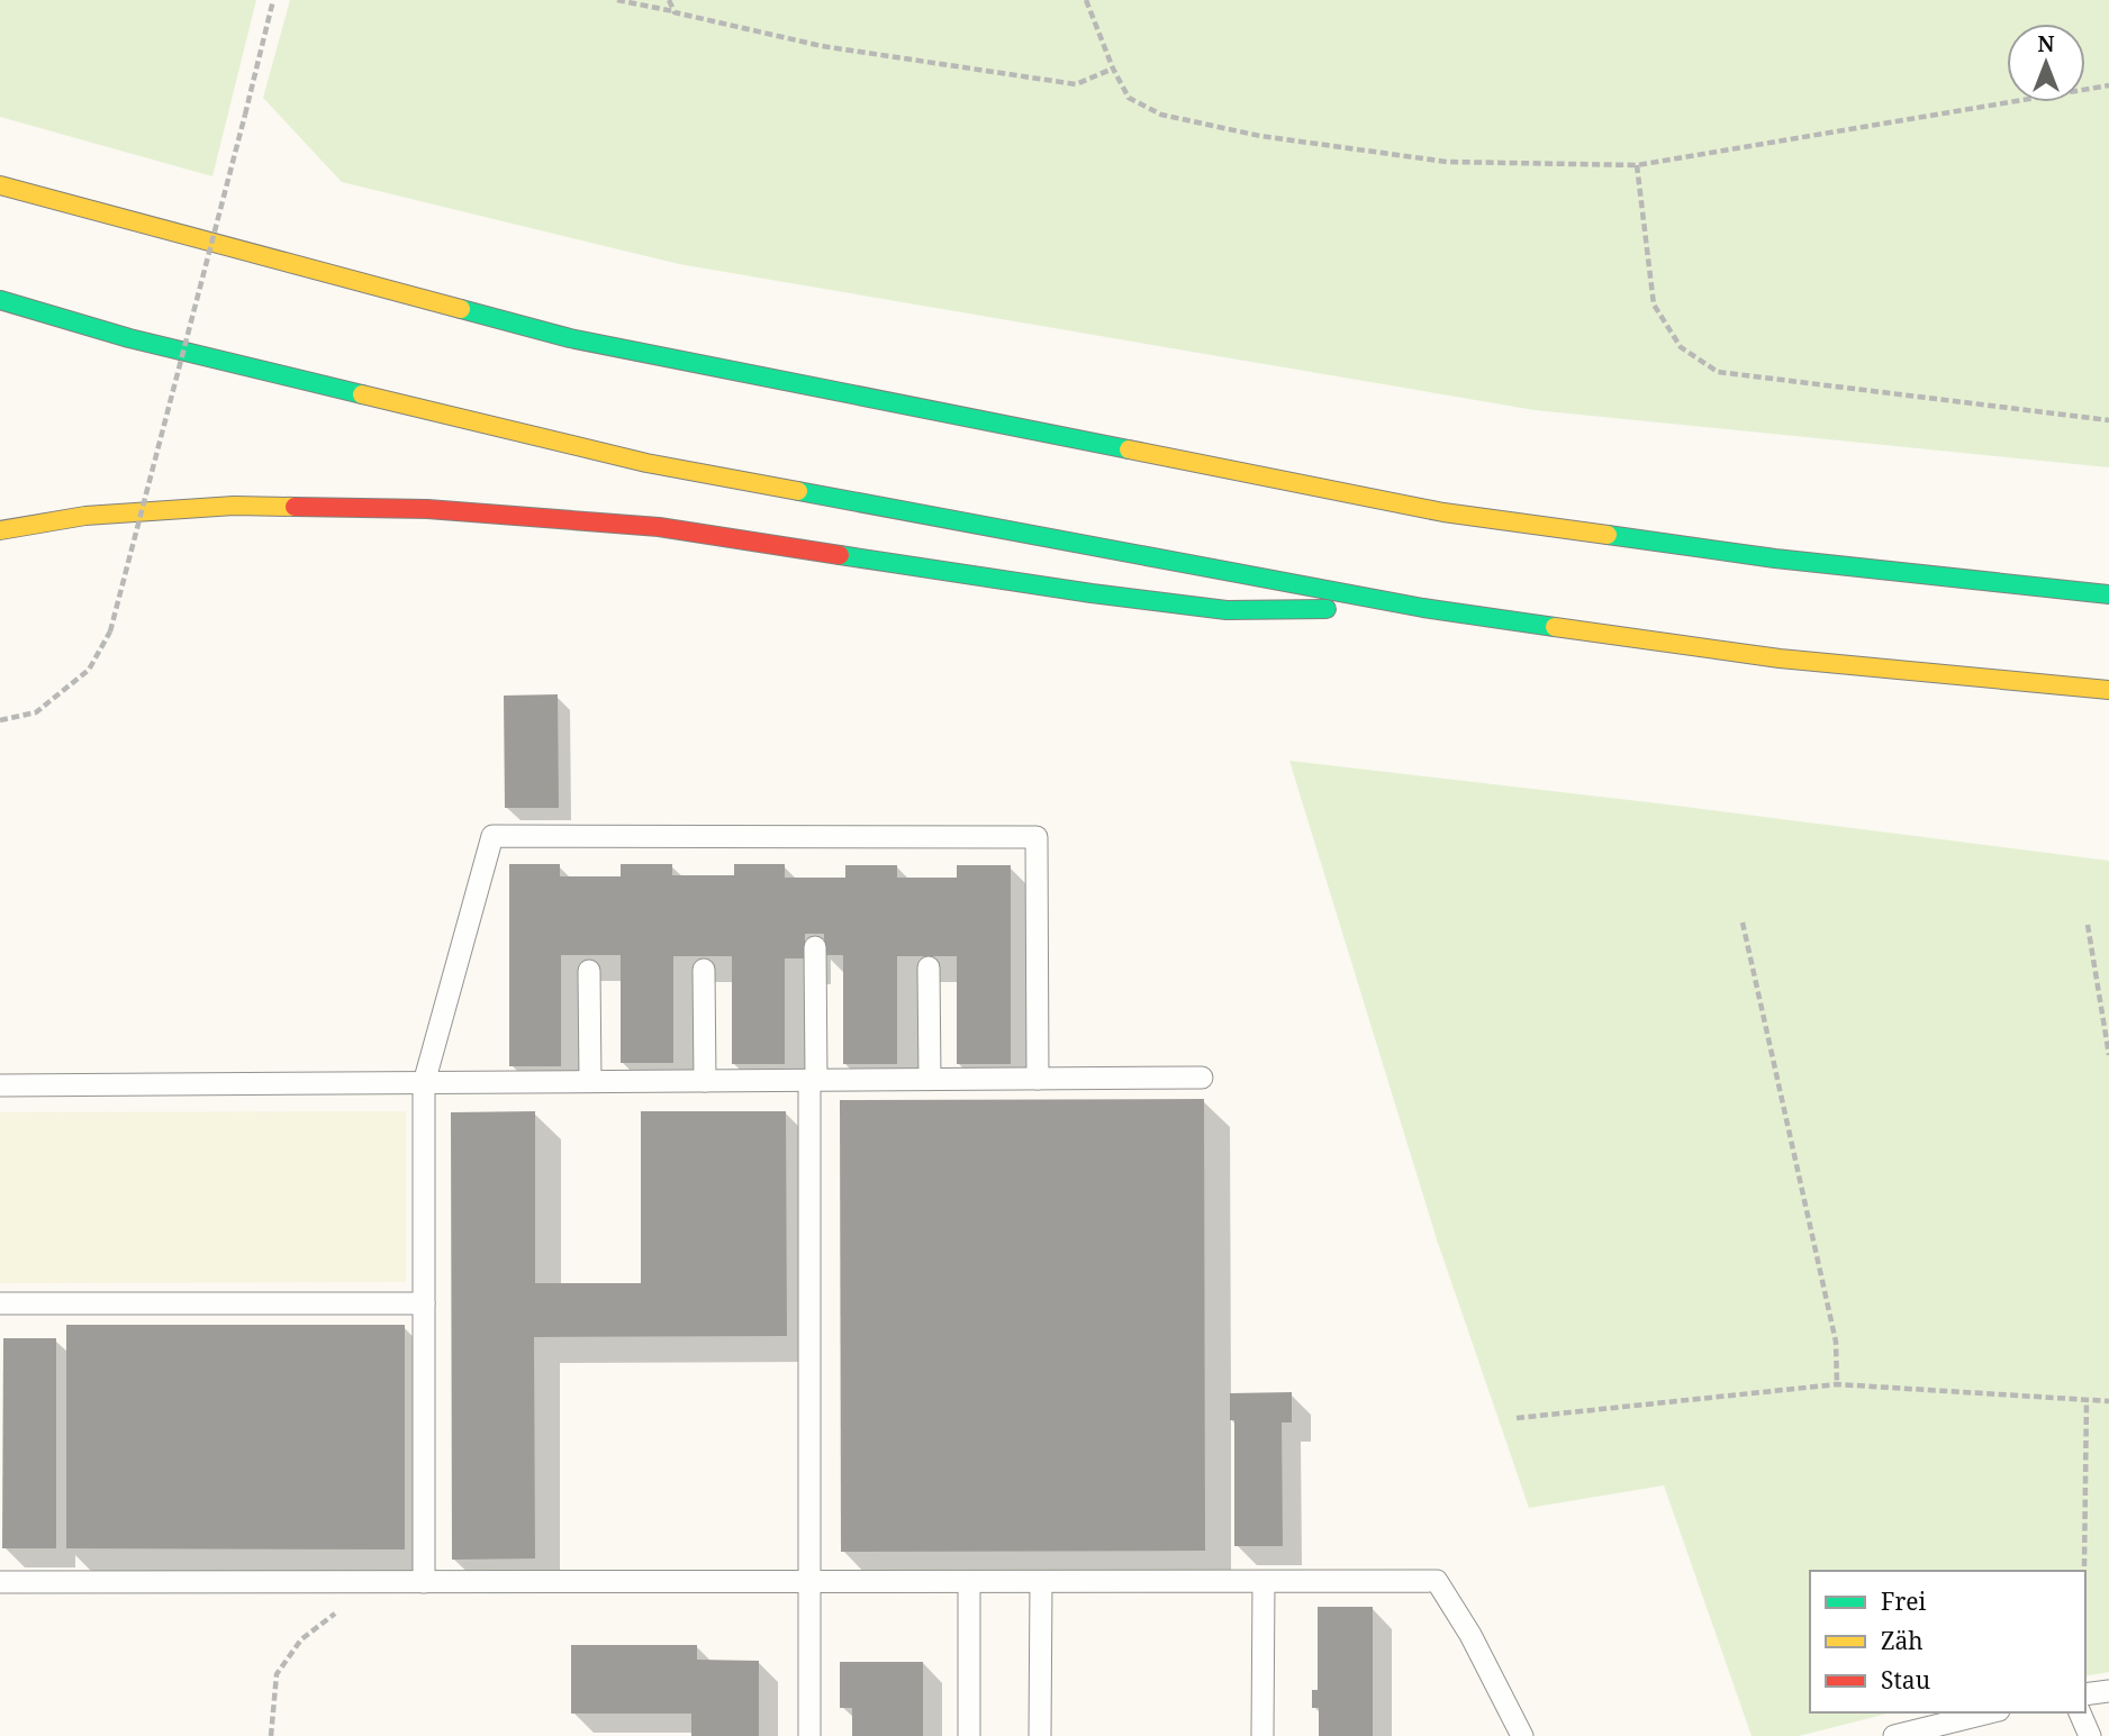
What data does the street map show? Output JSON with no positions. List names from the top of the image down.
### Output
{
  "legend": ["Frei", "Zäh", "Stau"],
  "north": "top"
}
